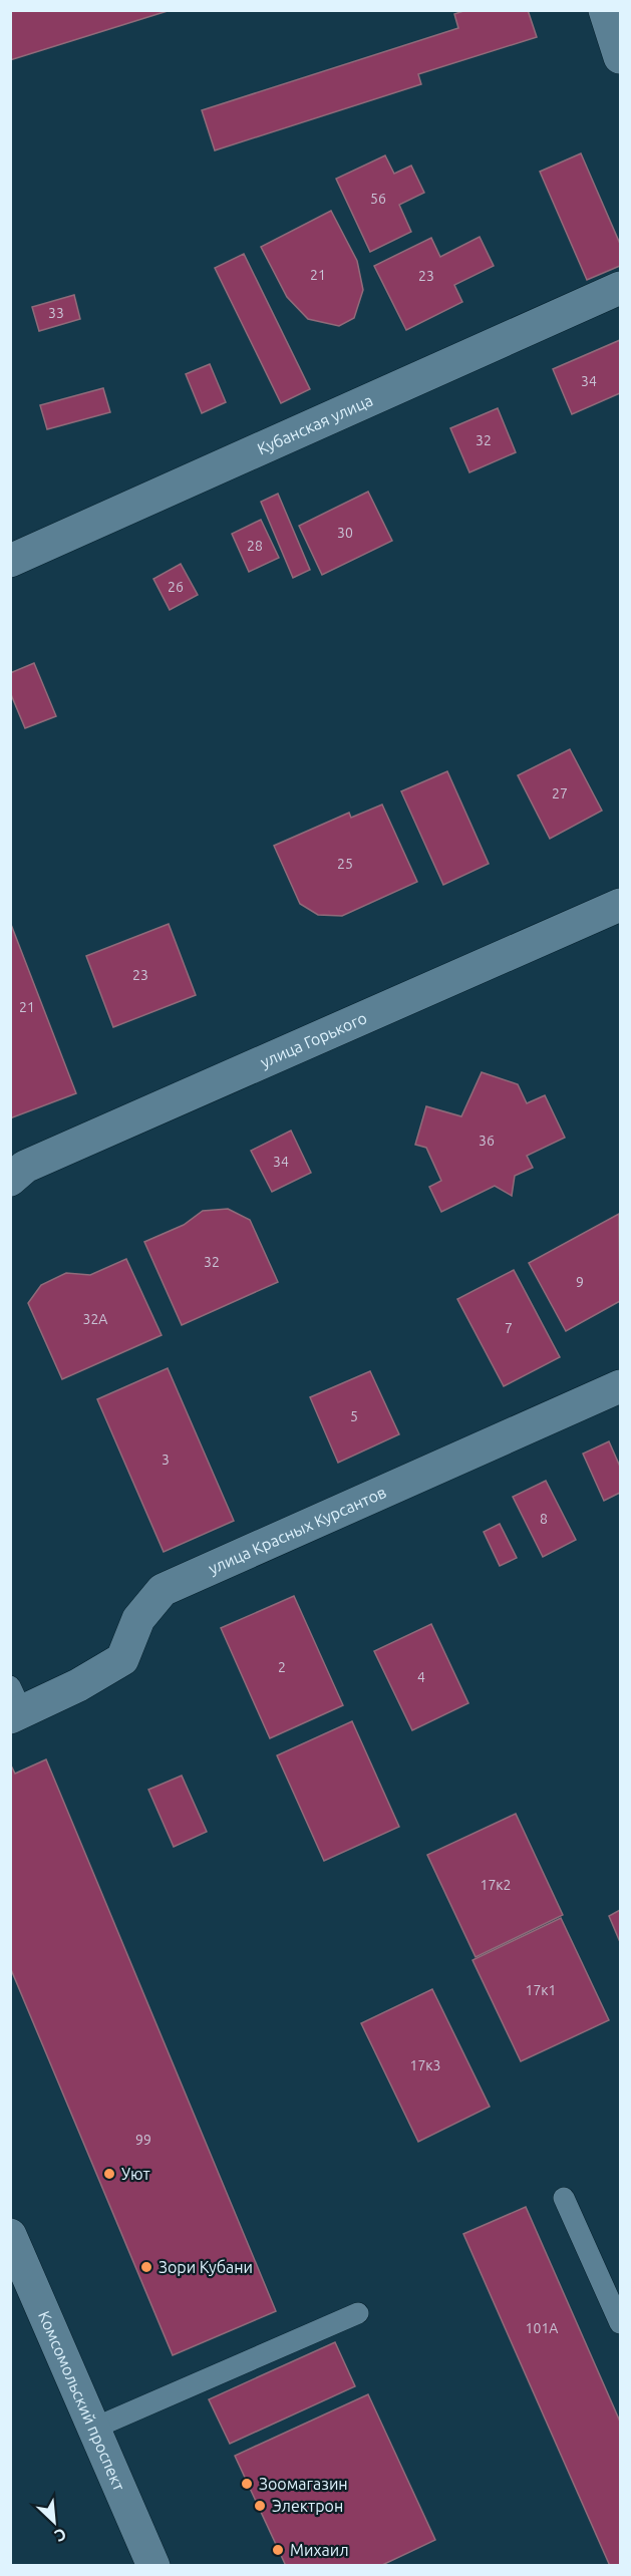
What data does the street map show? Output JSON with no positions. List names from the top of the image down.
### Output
{
  "streets": {
    "street": [
      "Кубанская улица",
      "улица Горького",
      "улица Красных Курсантов",
      "Комсомольский проспект"
    ]
  },
  "places": [
    "Уют",
    "Зори Кубани",
    "Зоомагазин",
    "Электрон",
    "Михаил"
  ],
  "house_numbers": [
    "56",
    "21",
    "23",
    "33",
    "34",
    "32",
    "30",
    "28",
    "26",
    "27",
    "25",
    "23",
    "21",
    "36",
    "34",
    "32",
    "9",
    "32А",
    "7",
    "5",
    "3",
    "8",
    "2",
    "4",
    "17к2",
    "17к1",
    "17к3",
    "99",
    "101А"
  ],
  "north": "bottom right"
}
